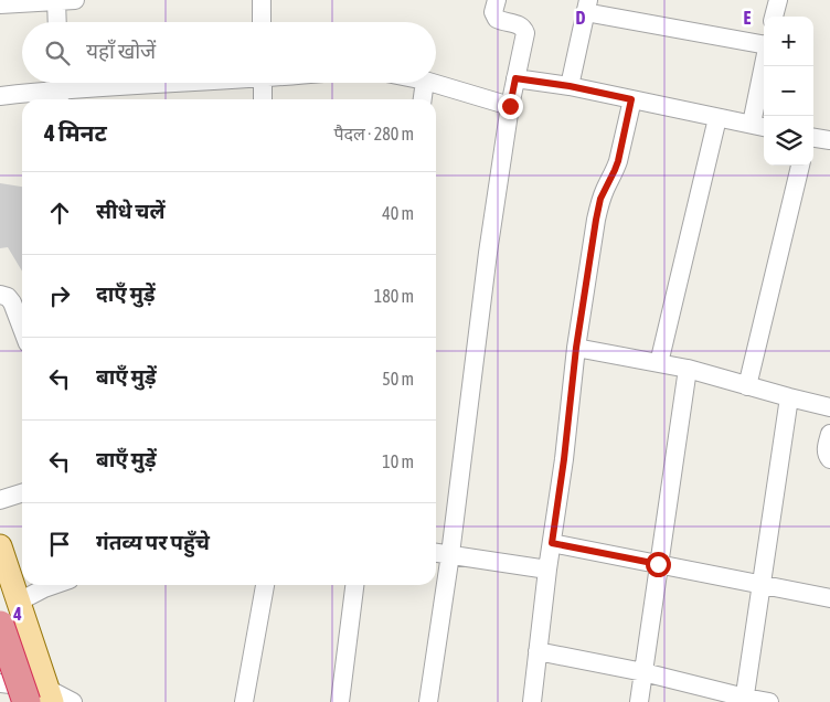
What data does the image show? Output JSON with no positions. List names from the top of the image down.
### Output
{
  "page": {
    "map_buttons": ["+", "−"],
    "search": "यहाँ खोजें",
    "heading": ["4 मिनट", "पैदल · 280 m"],
    "list": [
      ["सीधे चलें", "40 m"],
      ["दाएँ मुड़ें", "180 m"],
      ["बाएँ मुड़ें", "50 m"],
      ["बाएँ मुड़ें", "10 m"],
      "गंतव्य पर पहुँचे"
    ]
  },
  "grid": {
    "columns": ["D", "E"],
    "rows": ["4"]
  }
}
